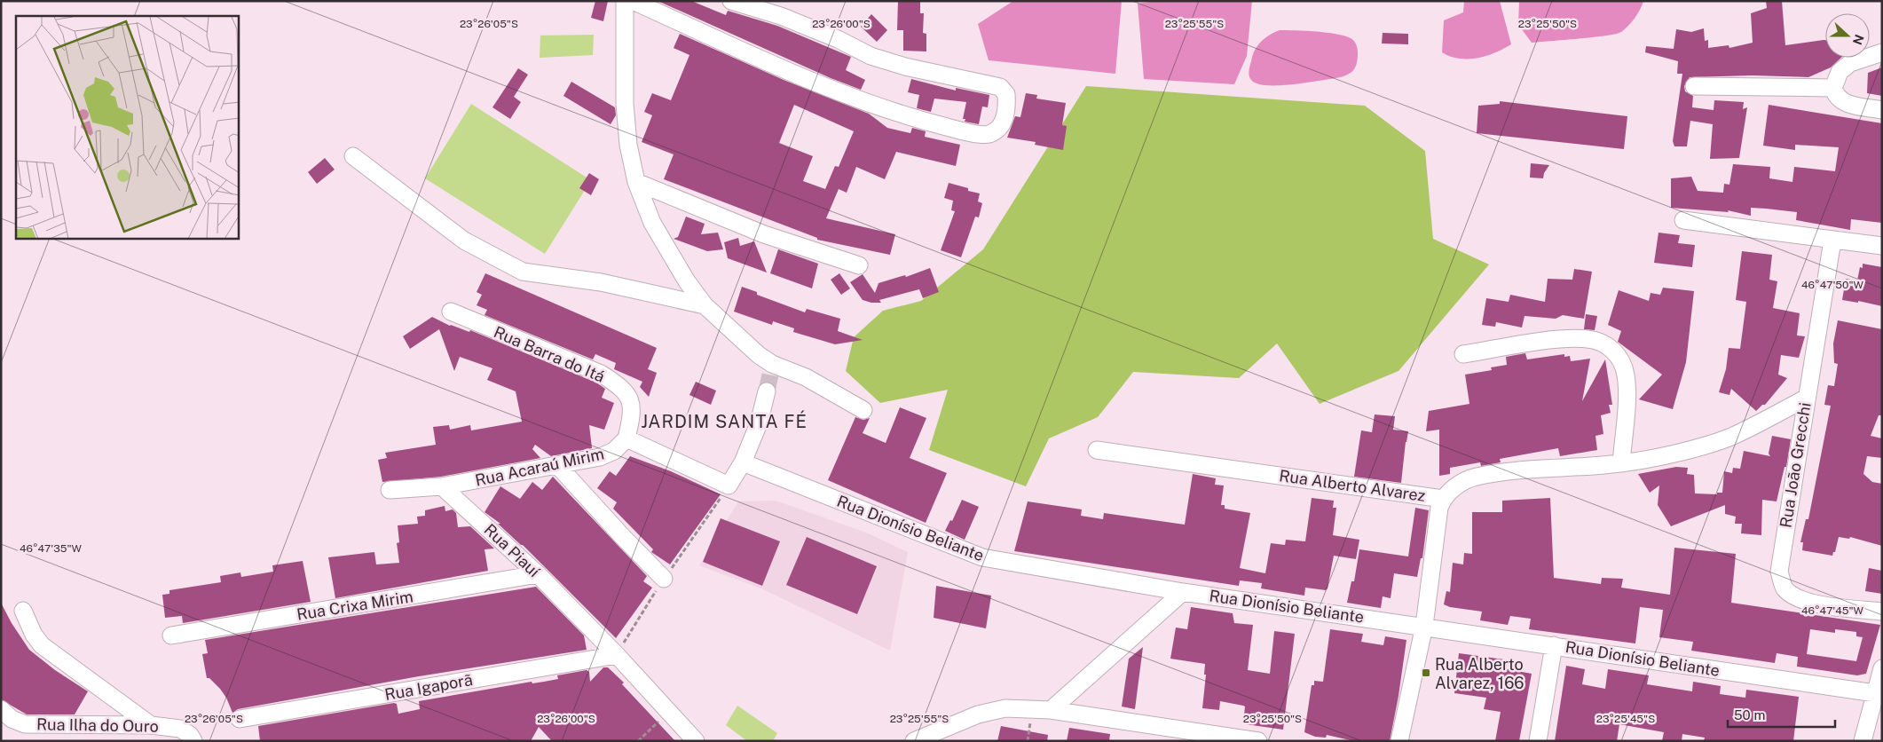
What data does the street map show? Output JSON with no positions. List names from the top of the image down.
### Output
{
  "streets": {
    "street": [
      "Rua Barra do Itá",
      "Rua João Grecchi",
      "Rua Acaraú Mirim",
      "Rua Alberto Alvarez",
      "Rua Dionísio Beliante",
      "Rua Piauí",
      "Rua Crixa Mirim",
      "Rua Igaporã",
      "Rua Ilha do Ouro"
    ]
  },
  "crossings": [
    ["Rua Barra do Itá", "Rua Acaraú Mirim"],
    ["Rua Acaraú Mirim", "Rua Piauí"],
    ["Rua Alberto Alvarez", "Rua Dionísio Beliante"],
    ["Rua Piauí", "Rua Crixa Mirim"],
    ["Rua Piauí", "Rua Igaporã"]
  ],
  "districts": ["JARDIM SANTA FÉ"],
  "places": {
    "transit": ["Rua Alberto Alvarez, 166"]
  },
  "scale_bar": "50 m",
  "north": "right",
  "coordinates": [
    "23°26'05\"S",
    "23°26'00\"S",
    "23°25'55\"S",
    "23°25'50\"S",
    "46°47'50\"W",
    "46°47'35\"W",
    "46°47'45\"W",
    "23°25'45\"S"
  ]
}
